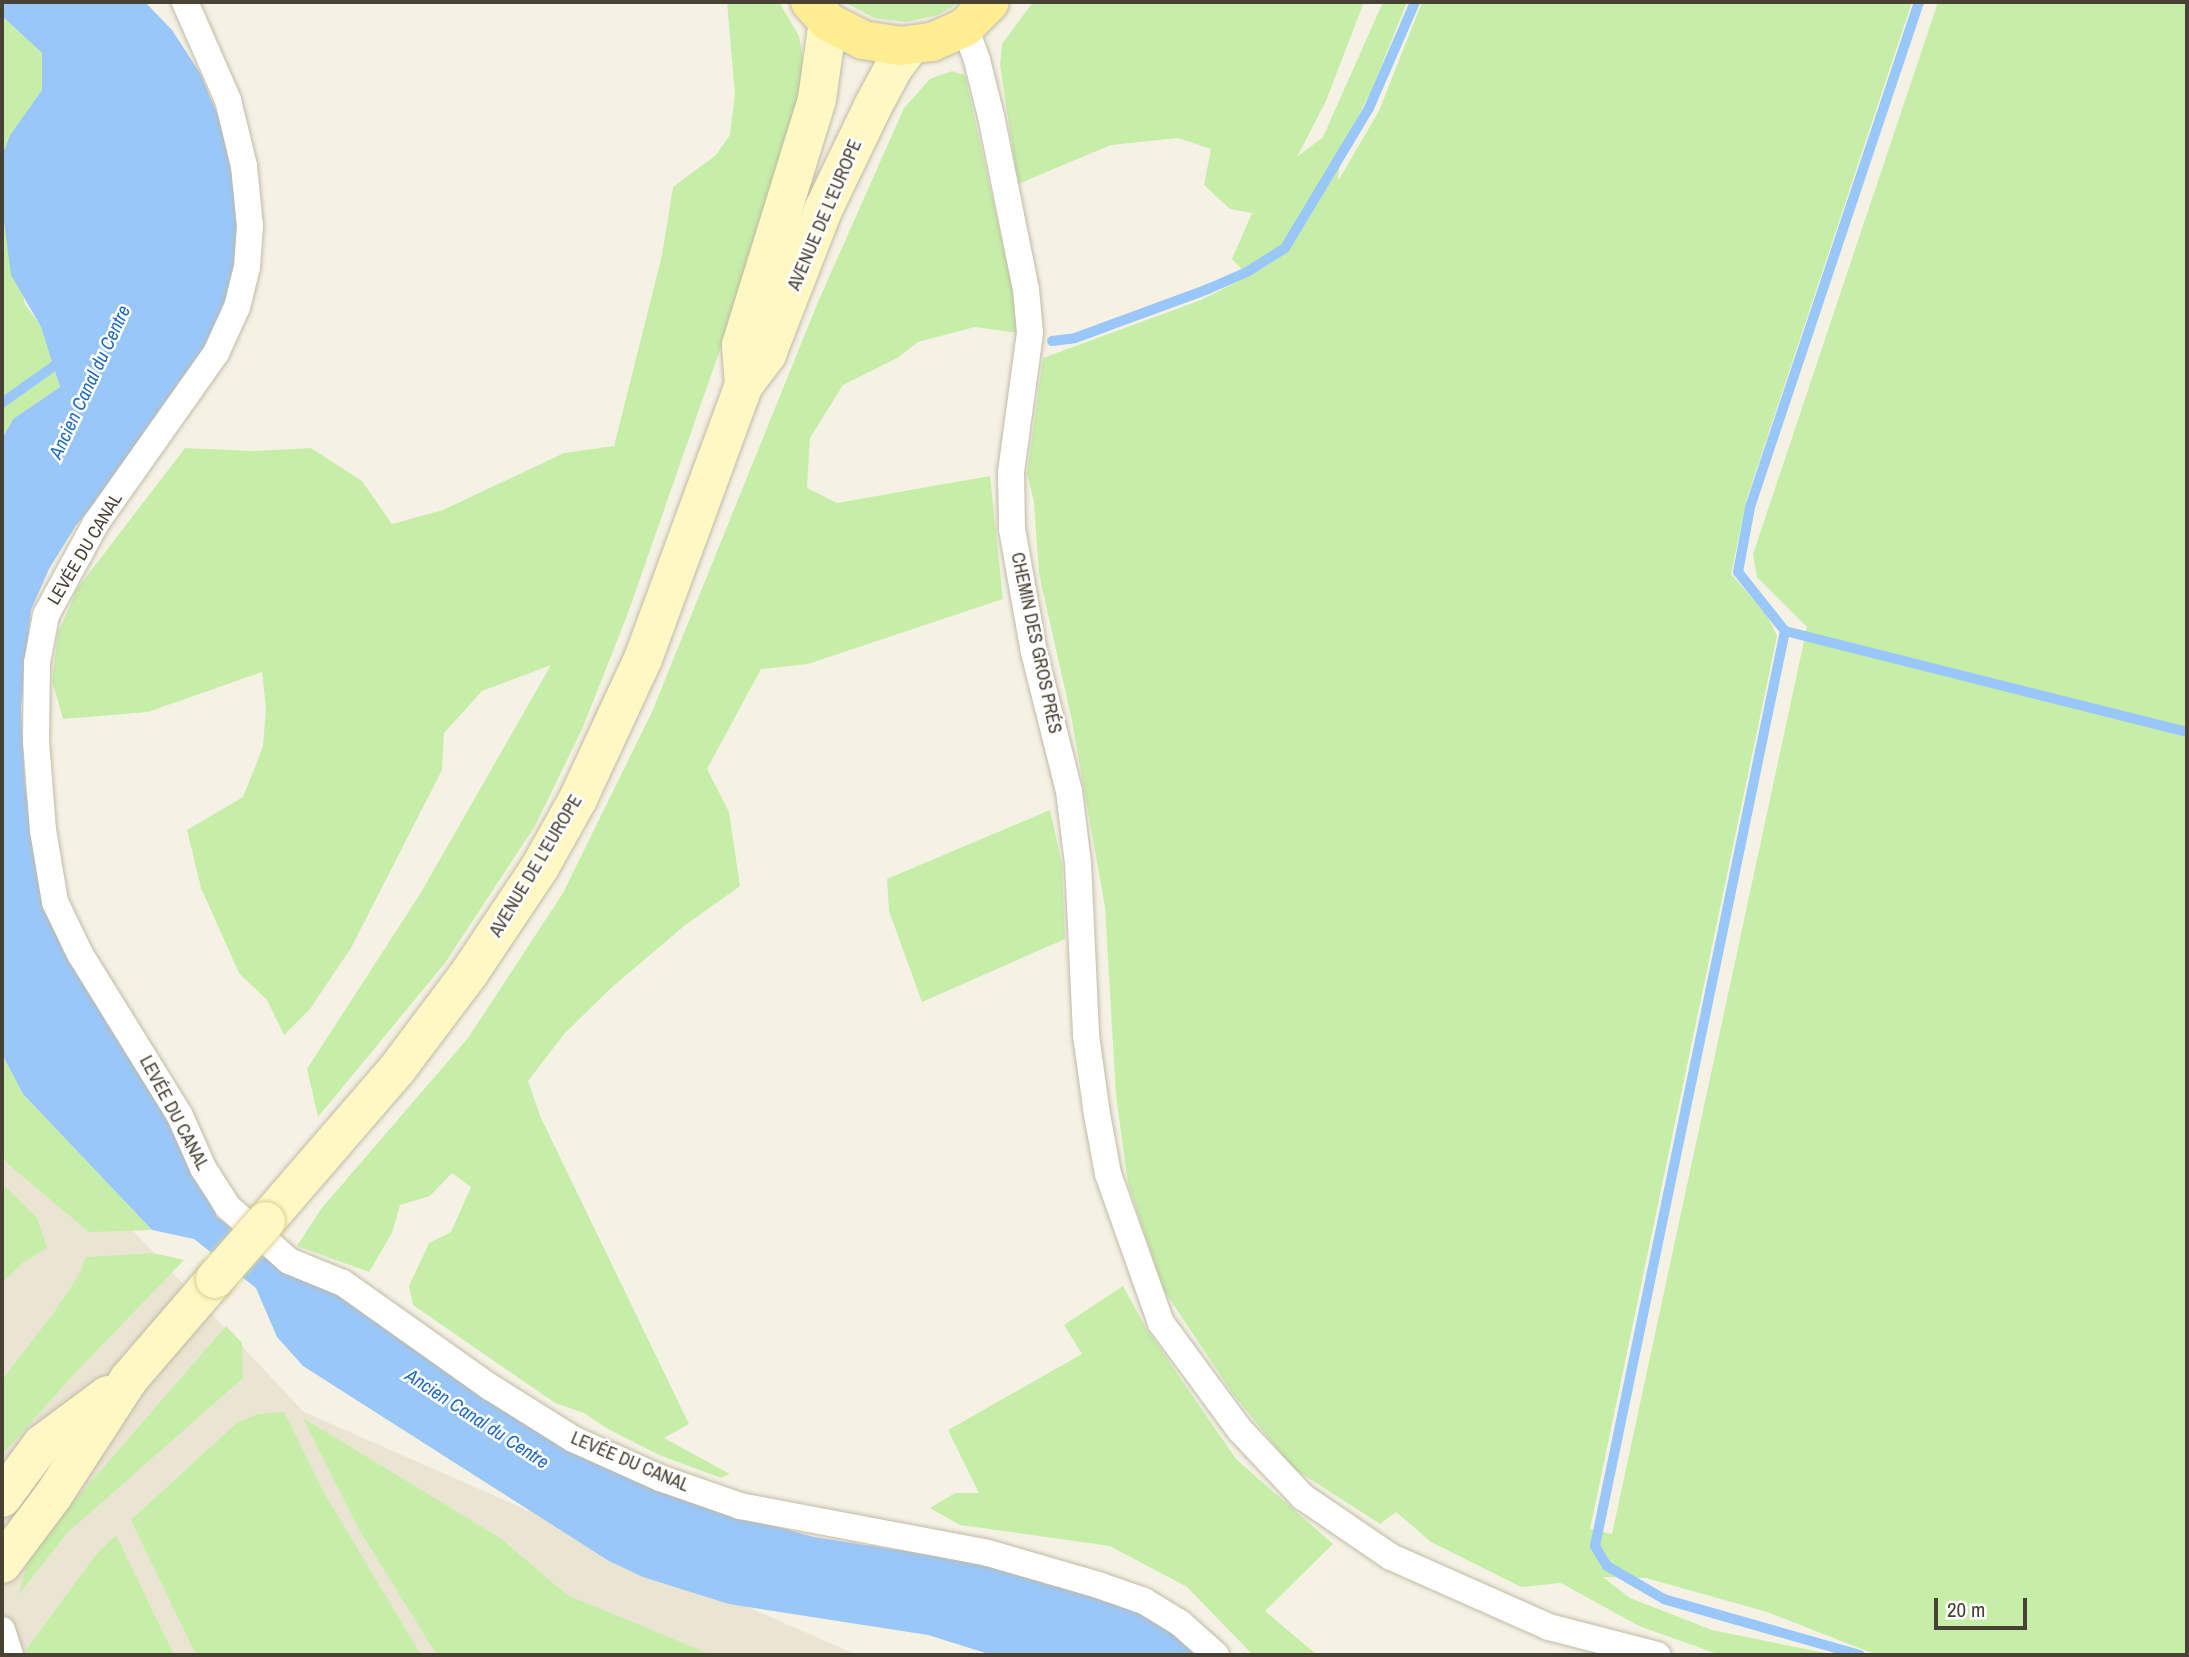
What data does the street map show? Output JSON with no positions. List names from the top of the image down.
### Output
{
  "streets": {
    "main road": ["AVENUE DE L'EUROPE"],
    "street": ["LEVÉE DU CANAL", "CHEMIN DES GROS PRÉS"]
  },
  "water": ["Ancien Canal du Centre"],
  "scale_bar": "20 m"
}
